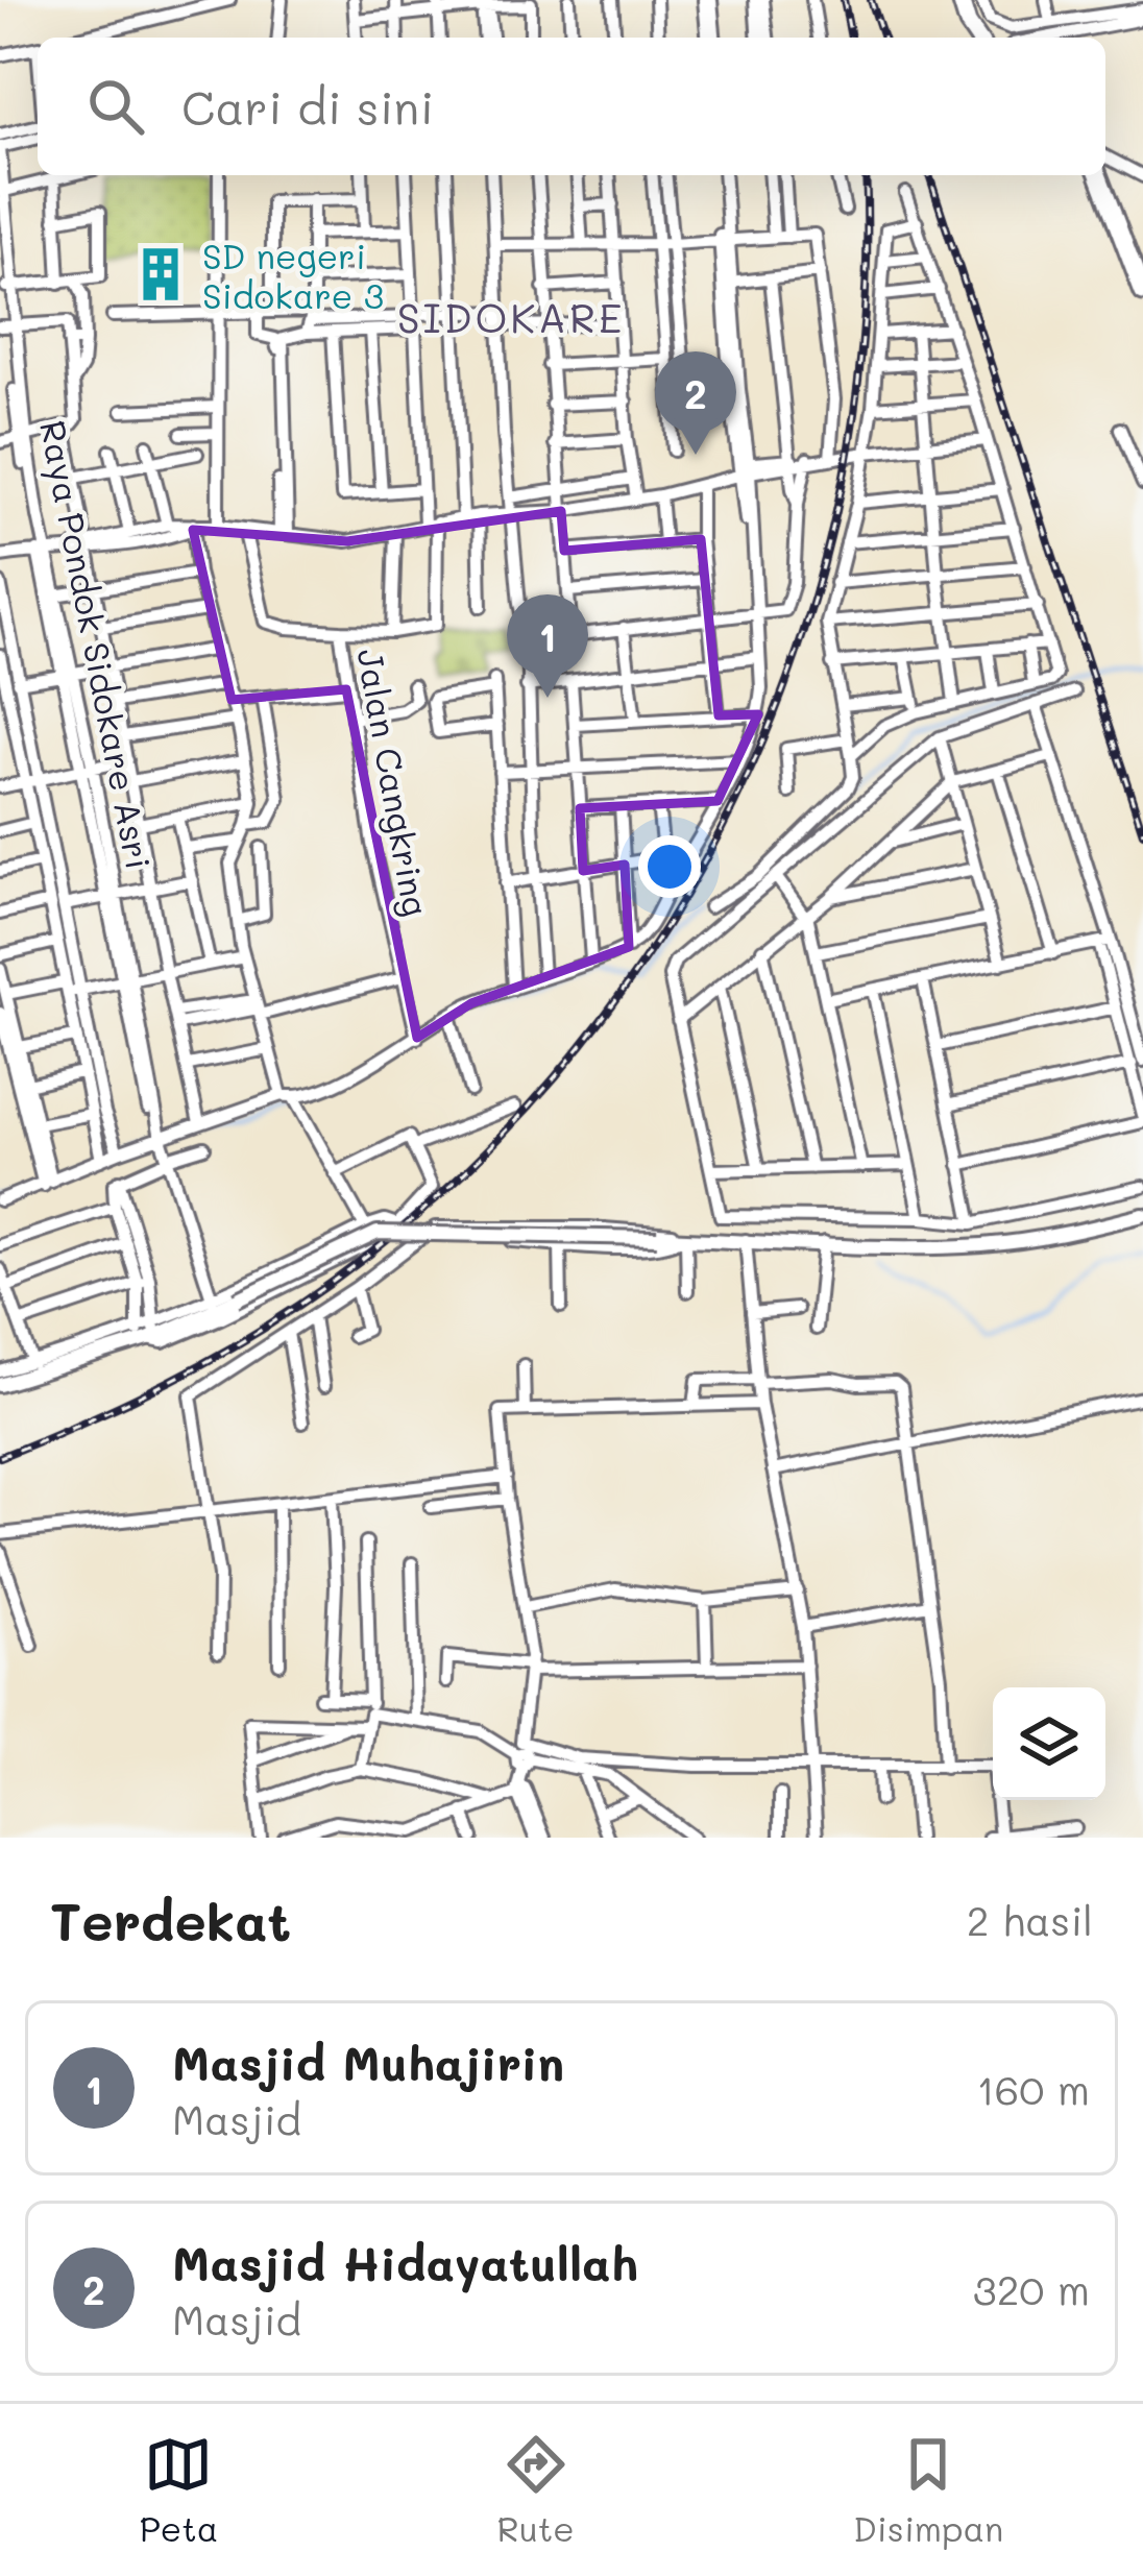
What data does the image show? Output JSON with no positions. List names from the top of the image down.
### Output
{
  "streets": {
    "street": ["Raya Pondok Sidokare Asri", "Jalan Cangkring"]
  },
  "districts": ["SIDOKARE"],
  "places": {
    "building": ["SD negeri Sidokare 3"]
  },
  "page": {
    "search": "Cari di sini",
    "pins": ["2", "1"],
    "heading": ["Terdekat", "2 hasil"],
    "list": [
      {
        "mark": "1",
        "name": "Masjid Muhajirin",
        "note": "Masjid",
        "value": "160 m"
      },
      {
        "mark": "2",
        "name": "Masjid Hidayatullah",
        "note": "Masjid",
        "value": "320 m"
      }
    ],
    "nav": ["Peta", "Rute", "Disimpan"]
  }
}
